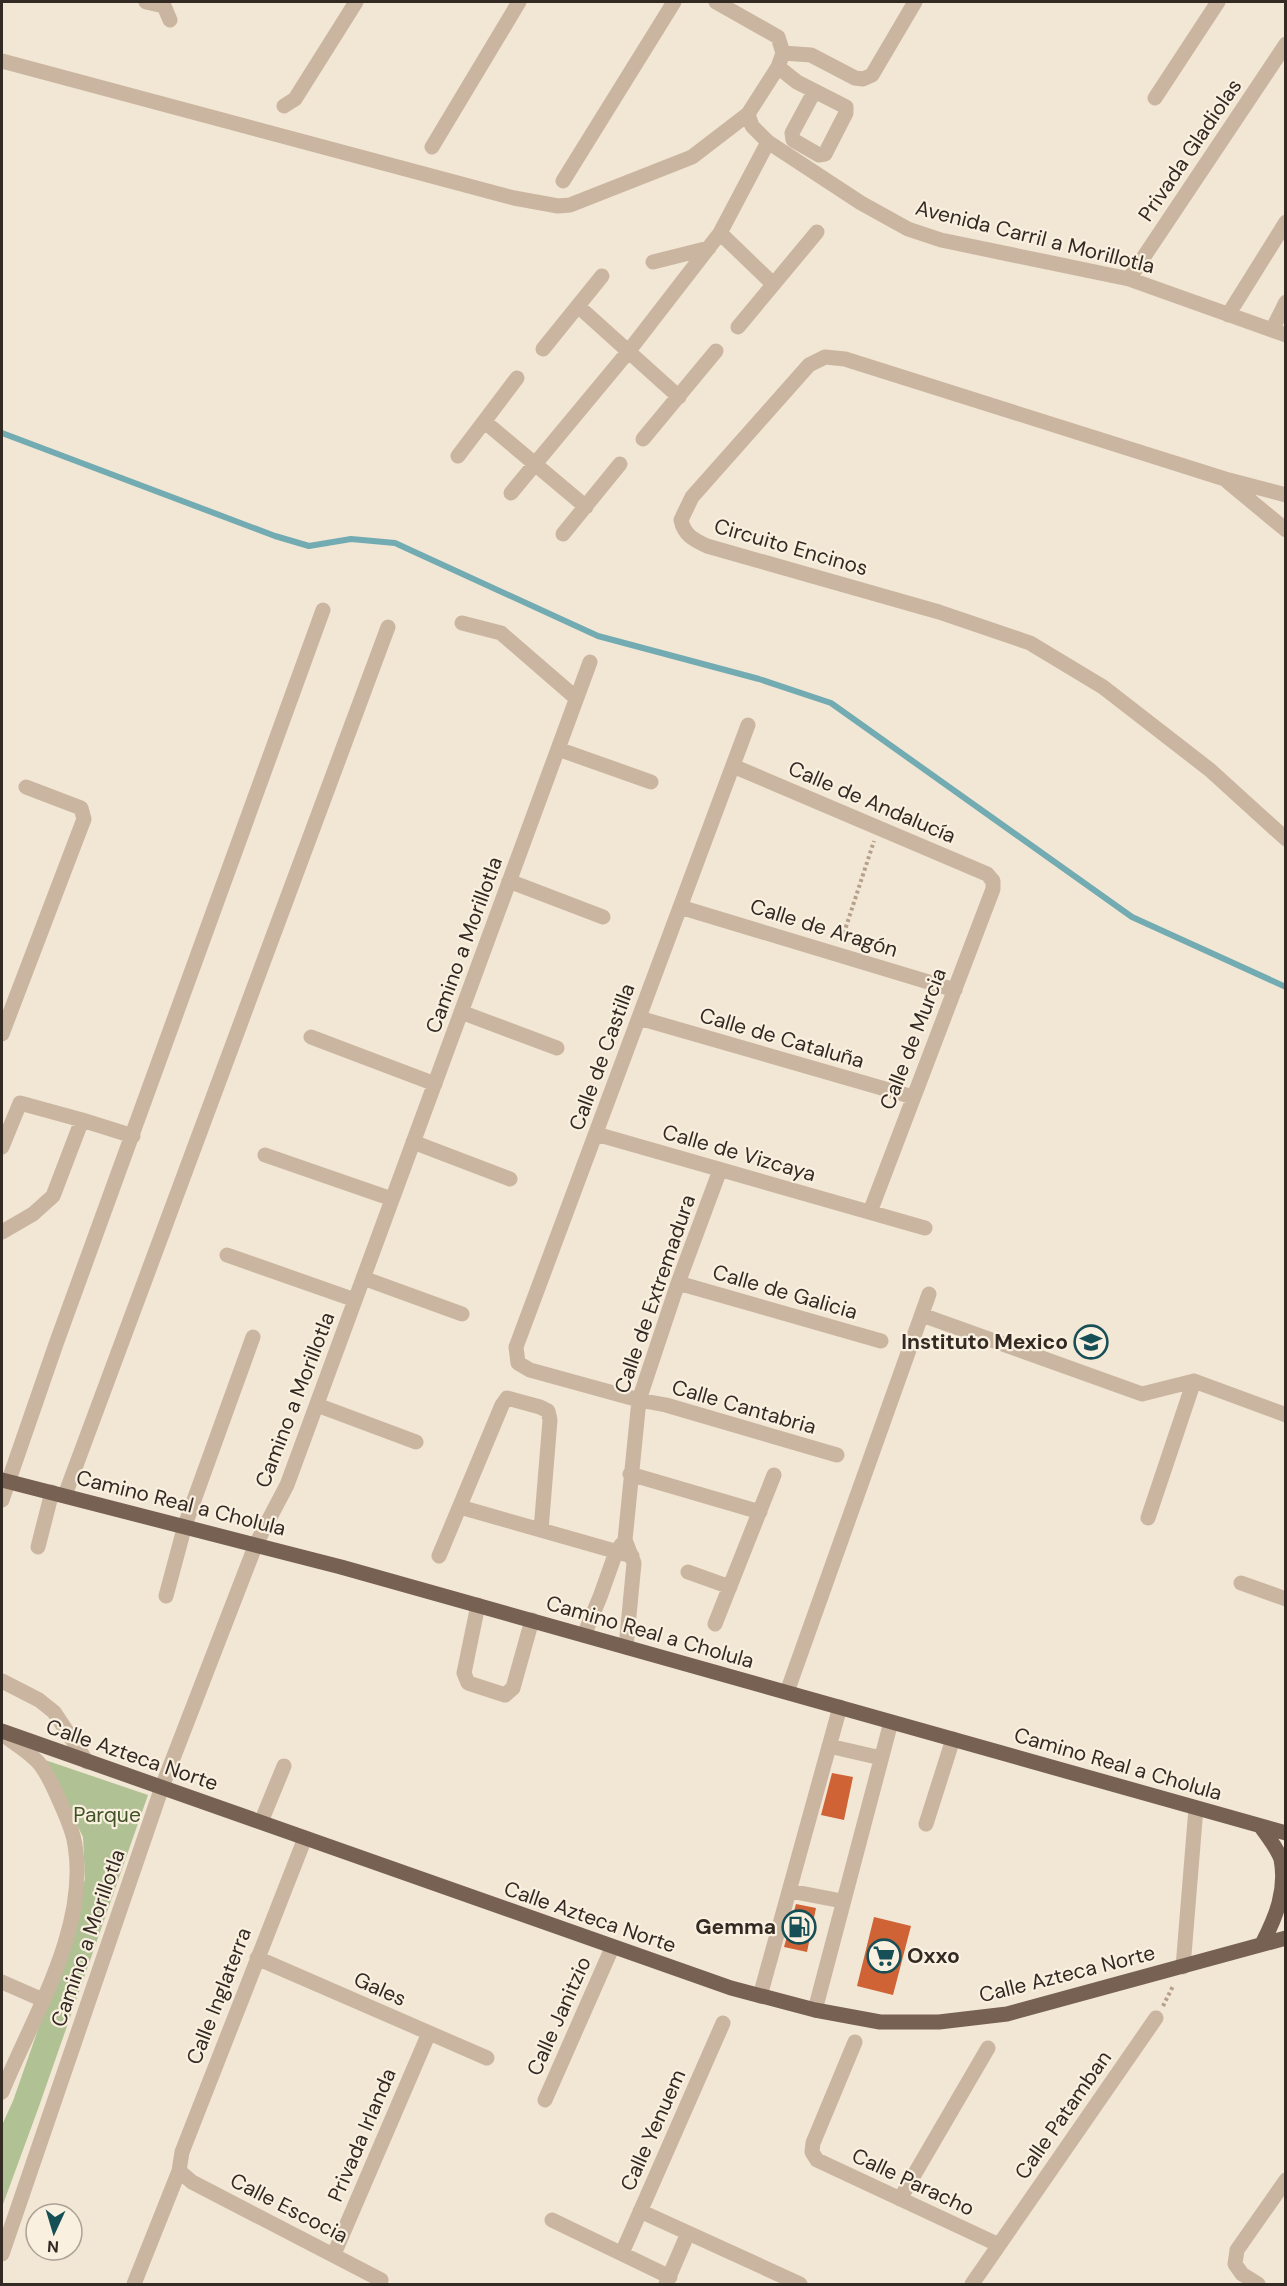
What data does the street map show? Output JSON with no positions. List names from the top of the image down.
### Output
{
  "streets": {
    "main road": ["Camino Real a Cholula", "Calle Azteca Norte"],
    "street": [
      "Privada Gladiolas",
      "Avenida Carril a Morillotla",
      "Circuito Encinos",
      "Calle de Andalucía",
      "Calle de Aragón",
      "Camino a Morillotla",
      "Calle de Cataluña",
      "Calle de Murcia",
      "Calle de Castilla",
      "Calle de Vizcaya",
      "Calle de Galicia",
      "Calle de Extremadura",
      "Calle Cantabria",
      "Gales",
      "Calle Inglaterra",
      "Calle Janitzio",
      "Calle Patamban",
      "Calle Yenuem",
      "Privada Irlanda",
      "Calle Paracho",
      "Calle Escocia"
    ]
  },
  "crossings": [
    ["Privada Gladiolas", "Avenida Carril a Morillotla"],
    ["Calle de Andalucía", "Calle de Murcia"],
    ["Calle de Andalucía", "Calle de Castilla"],
    ["Calle de Aragón", "Calle de Murcia"],
    ["Calle de Aragón", "Calle de Castilla"],
    ["Camino a Morillotla", "Camino Real a Cholula"],
    ["Camino a Morillotla", "Calle Azteca Norte"],
    ["Calle de Cataluña", "Calle de Murcia"],
    ["Calle de Cataluña", "Calle de Castilla"],
    ["Calle de Murcia", "Calle de Vizcaya"],
    ["Calle de Castilla", "Calle de Vizcaya"],
    ["Calle de Castilla", "Calle Cantabria"],
    ["Calle de Vizcaya", "Calle de Extremadura"],
    ["Calle de Galicia", "Calle de Extremadura"],
    ["Calle de Extremadura", "Calle Cantabria"],
    ["Calle de Extremadura", "Camino Real a Cholula"],
    ["Calle Azteca Norte", "Calle Inglaterra"],
    ["Calle Azteca Norte", "Calle Janitzio"],
    ["Gales", "Calle Inglaterra"],
    ["Gales", "Privada Irlanda"],
    ["Calle Inglaterra", "Calle Escocia"],
    ["Calle Patamban", "Calle Paracho"],
    ["Privada Irlanda", "Calle Escocia"]
  ],
  "parks": ["Parque"],
  "places": {
    "school or university": ["Instituto Mexico"],
    "fuel station": ["Gemma"],
    "supermarket": ["Oxxo"]
  },
  "north": "bottom"
}
